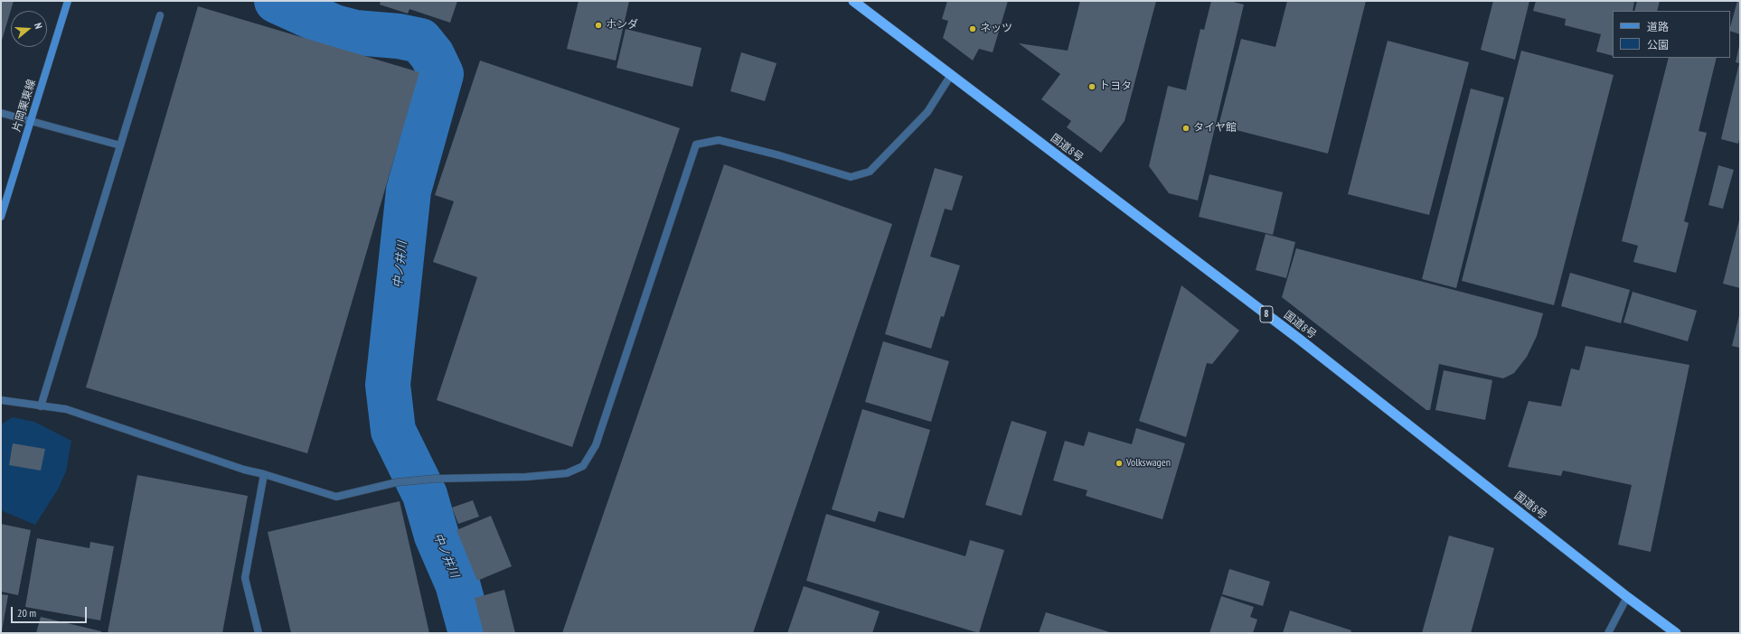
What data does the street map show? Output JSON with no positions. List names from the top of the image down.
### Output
{
  "streets": {
    "highway": ["国道8号", "8"],
    "main road": ["片岡栗東線"]
  },
  "water": ["中ノ井川"],
  "places": [
    "ホンダ",
    "ネッツ",
    "トヨタ",
    "タイヤ館",
    "Volkswagen"
  ],
  "legend": ["道路", "公園"],
  "scale_bar": "20 m",
  "north": "right"
}
